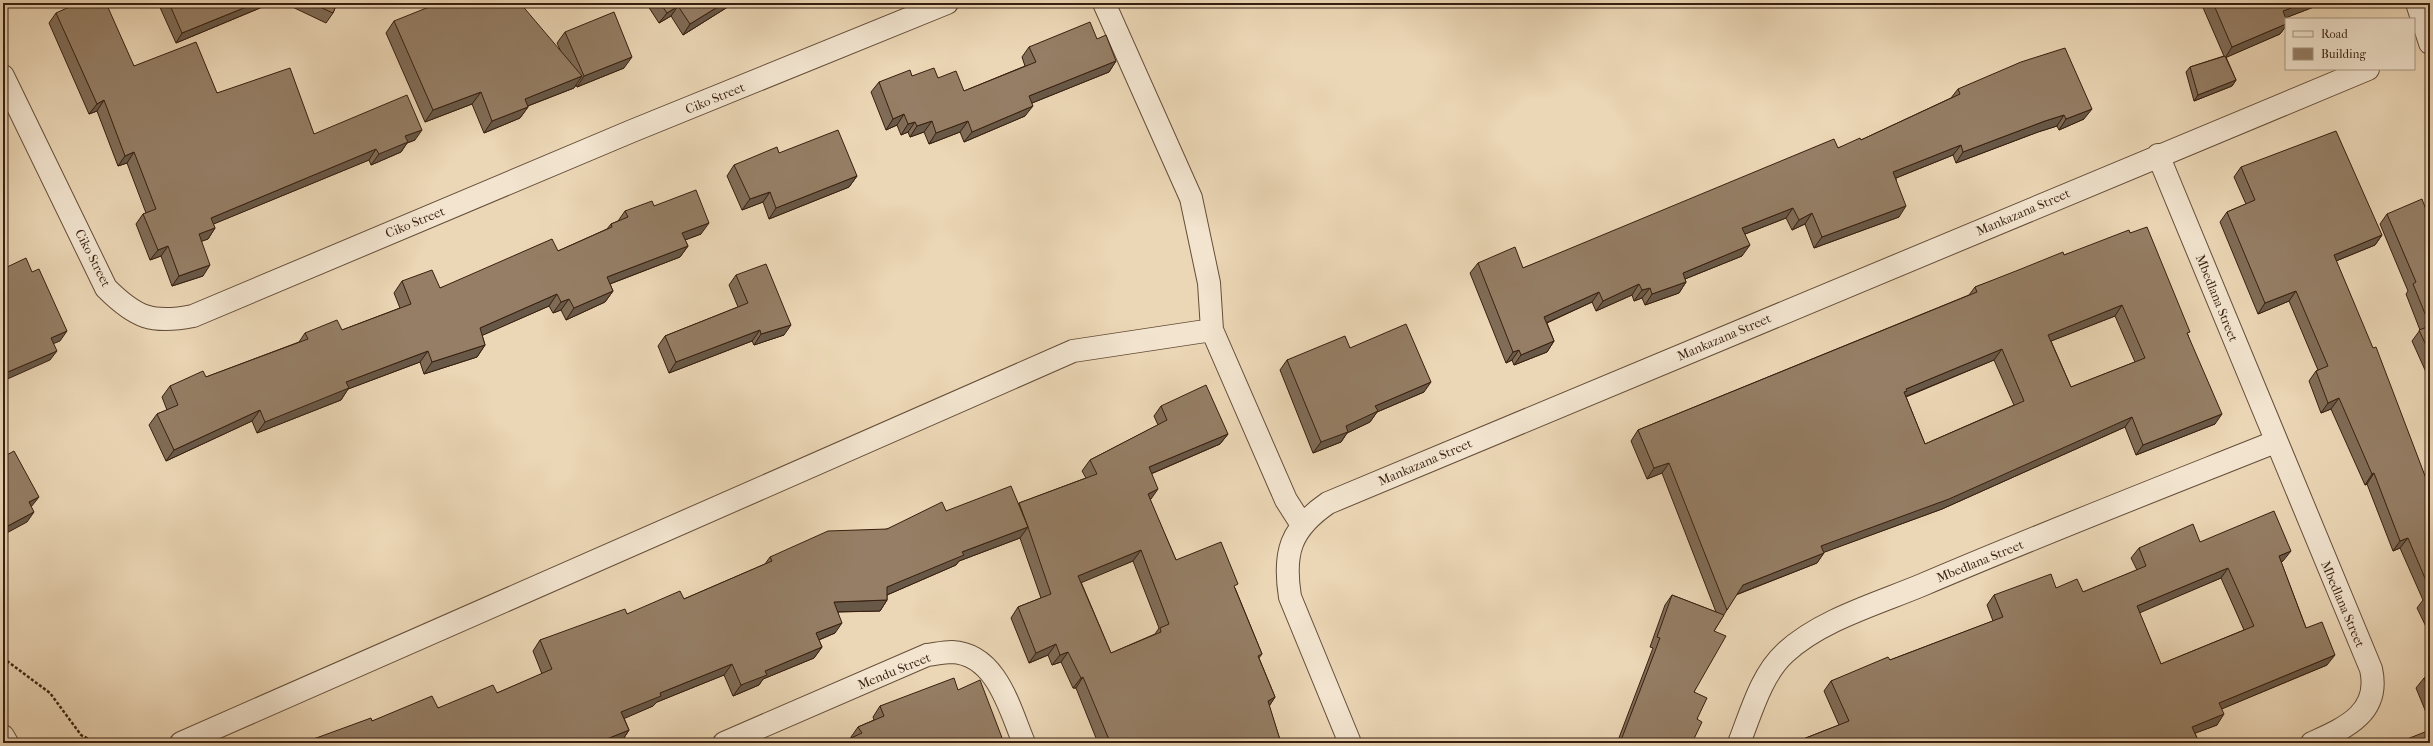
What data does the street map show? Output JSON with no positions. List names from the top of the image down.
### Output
{
  "streets": {
    "street": [
      "Ciko Street",
      "Mankazana Street",
      "Mbedlana Street",
      "Mendu Street"
    ]
  },
  "crossings": [
    ["Mankazana Street", "Mbedlana Street"]
  ],
  "legend": ["Road", "Building"]
}
